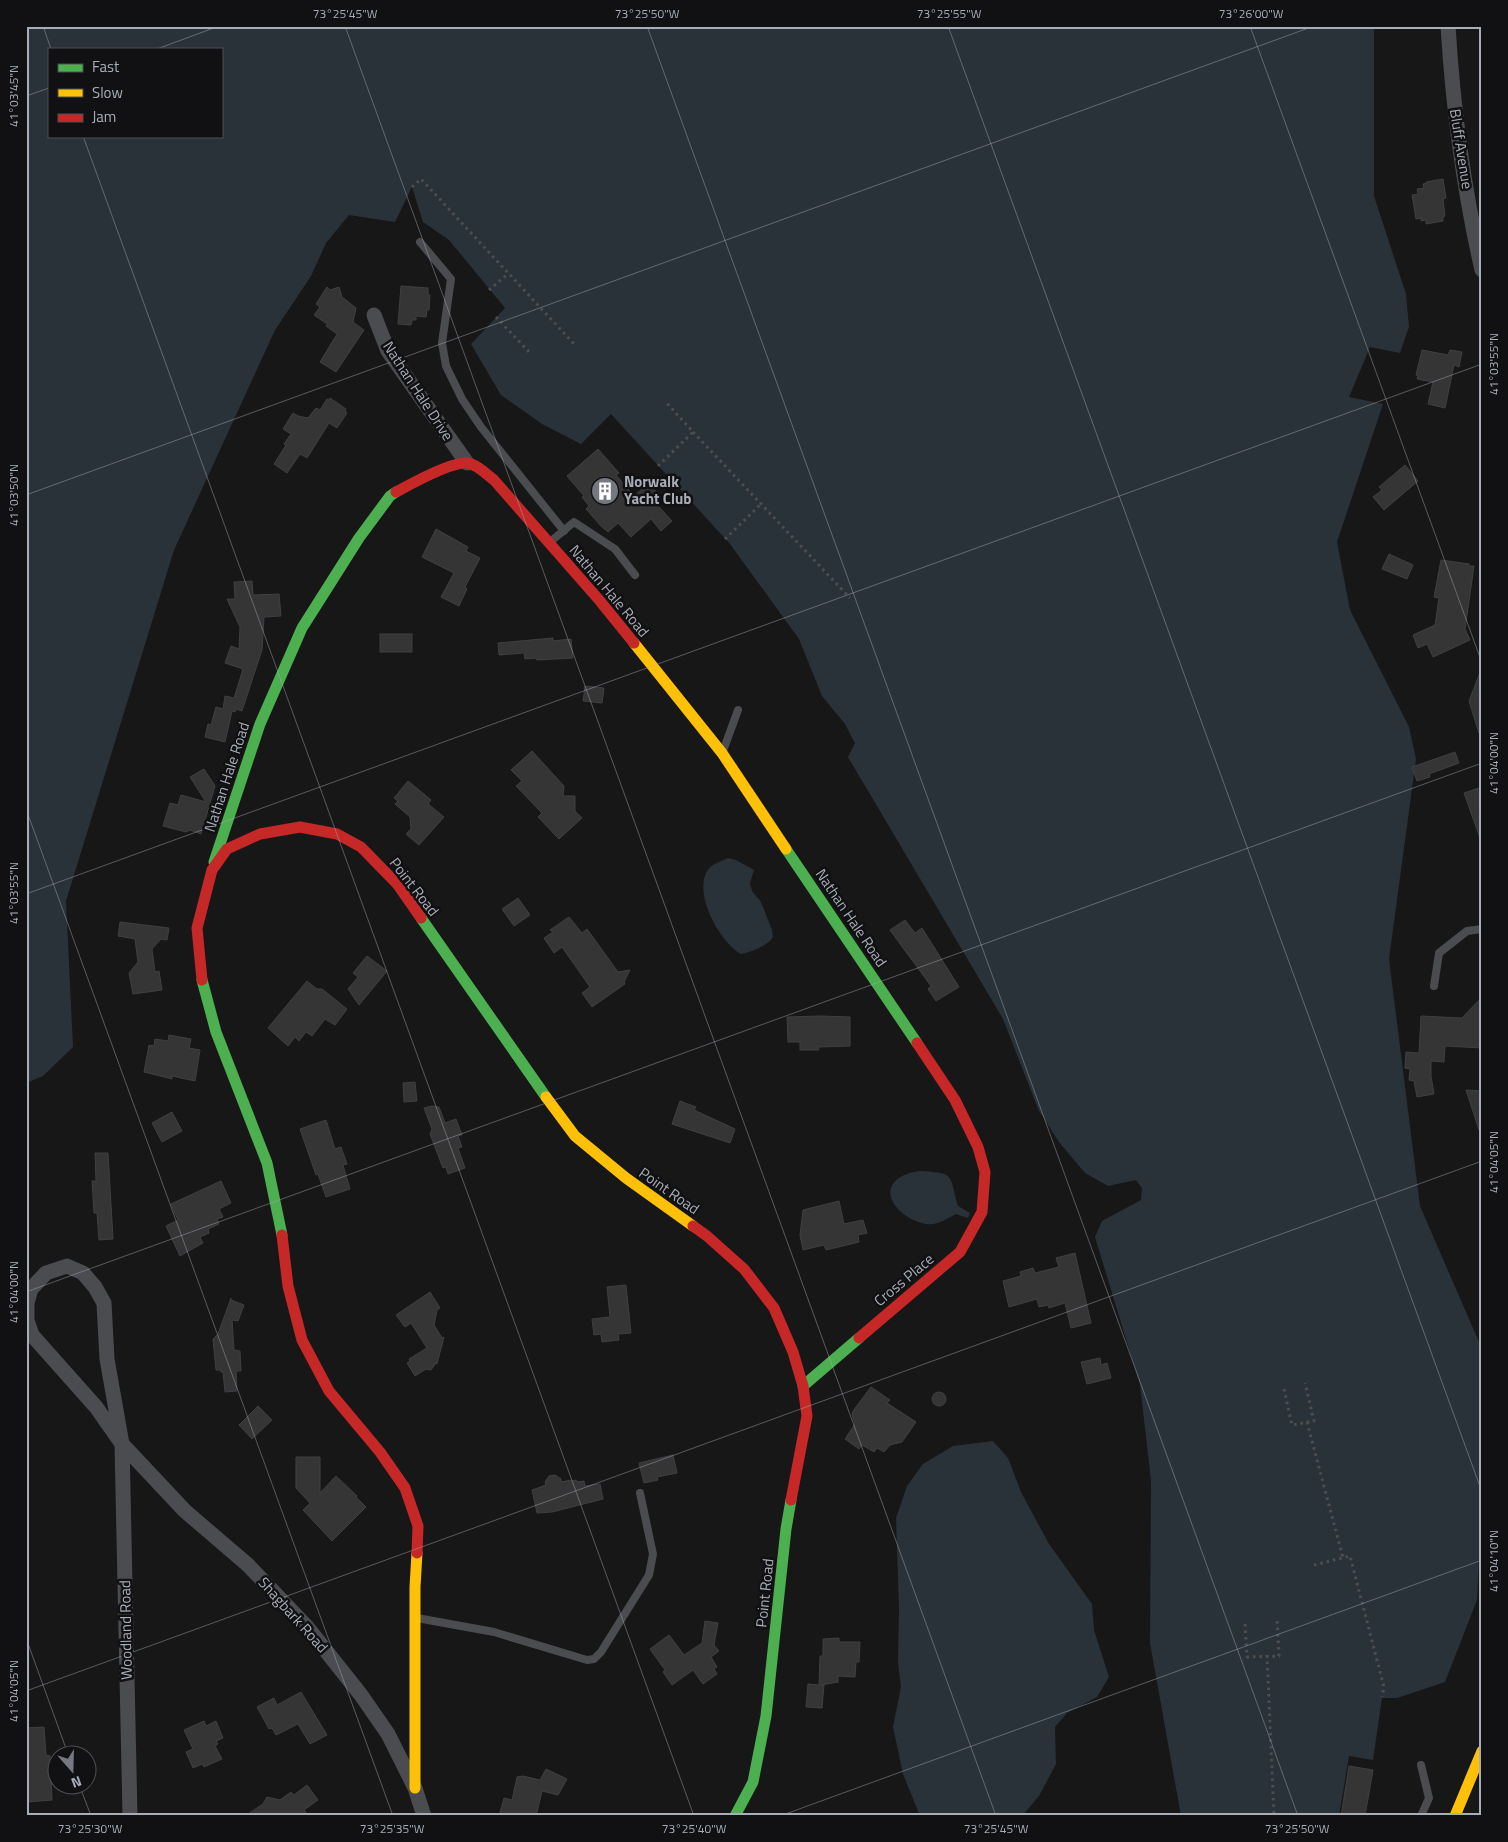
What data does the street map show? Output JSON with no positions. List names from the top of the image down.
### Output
{
  "streets": {
    "street": [
      "Bluff Avenue",
      "Nathan Hale Drive",
      "Nathan Hale Road",
      "Point Road",
      "Cross Place",
      "Shagbark Road",
      "Woodland Road"
    ]
  },
  "crossings": [
    ["Nathan Hale Drive", "Nathan Hale Road"],
    ["Nathan Hale Road", "Point Road"],
    ["Nathan Hale Road", "Cross Place"],
    ["Point Road", "Cross Place"],
    ["Point Road", "Shagbark Road"],
    ["Shagbark Road", "Woodland Road"]
  ],
  "places": {
    "building": ["Norwalk Yacht Club"]
  },
  "legend": ["Fast", "Slow", "Jam"],
  "north": "bottom",
  "coordinates": [
    "73°25'45\"W",
    "73°25'50\"W",
    "73°25'55\"W",
    "73°26'00\"W",
    "41°03'45\"N",
    "41°03'55\"N",
    "41°03'50\"N",
    "41°04'00\"N",
    "41°04'05\"N",
    "41°04'10\"N",
    "73°25'30\"W",
    "73°25'35\"W",
    "73°25'40\"W"
  ]
}
